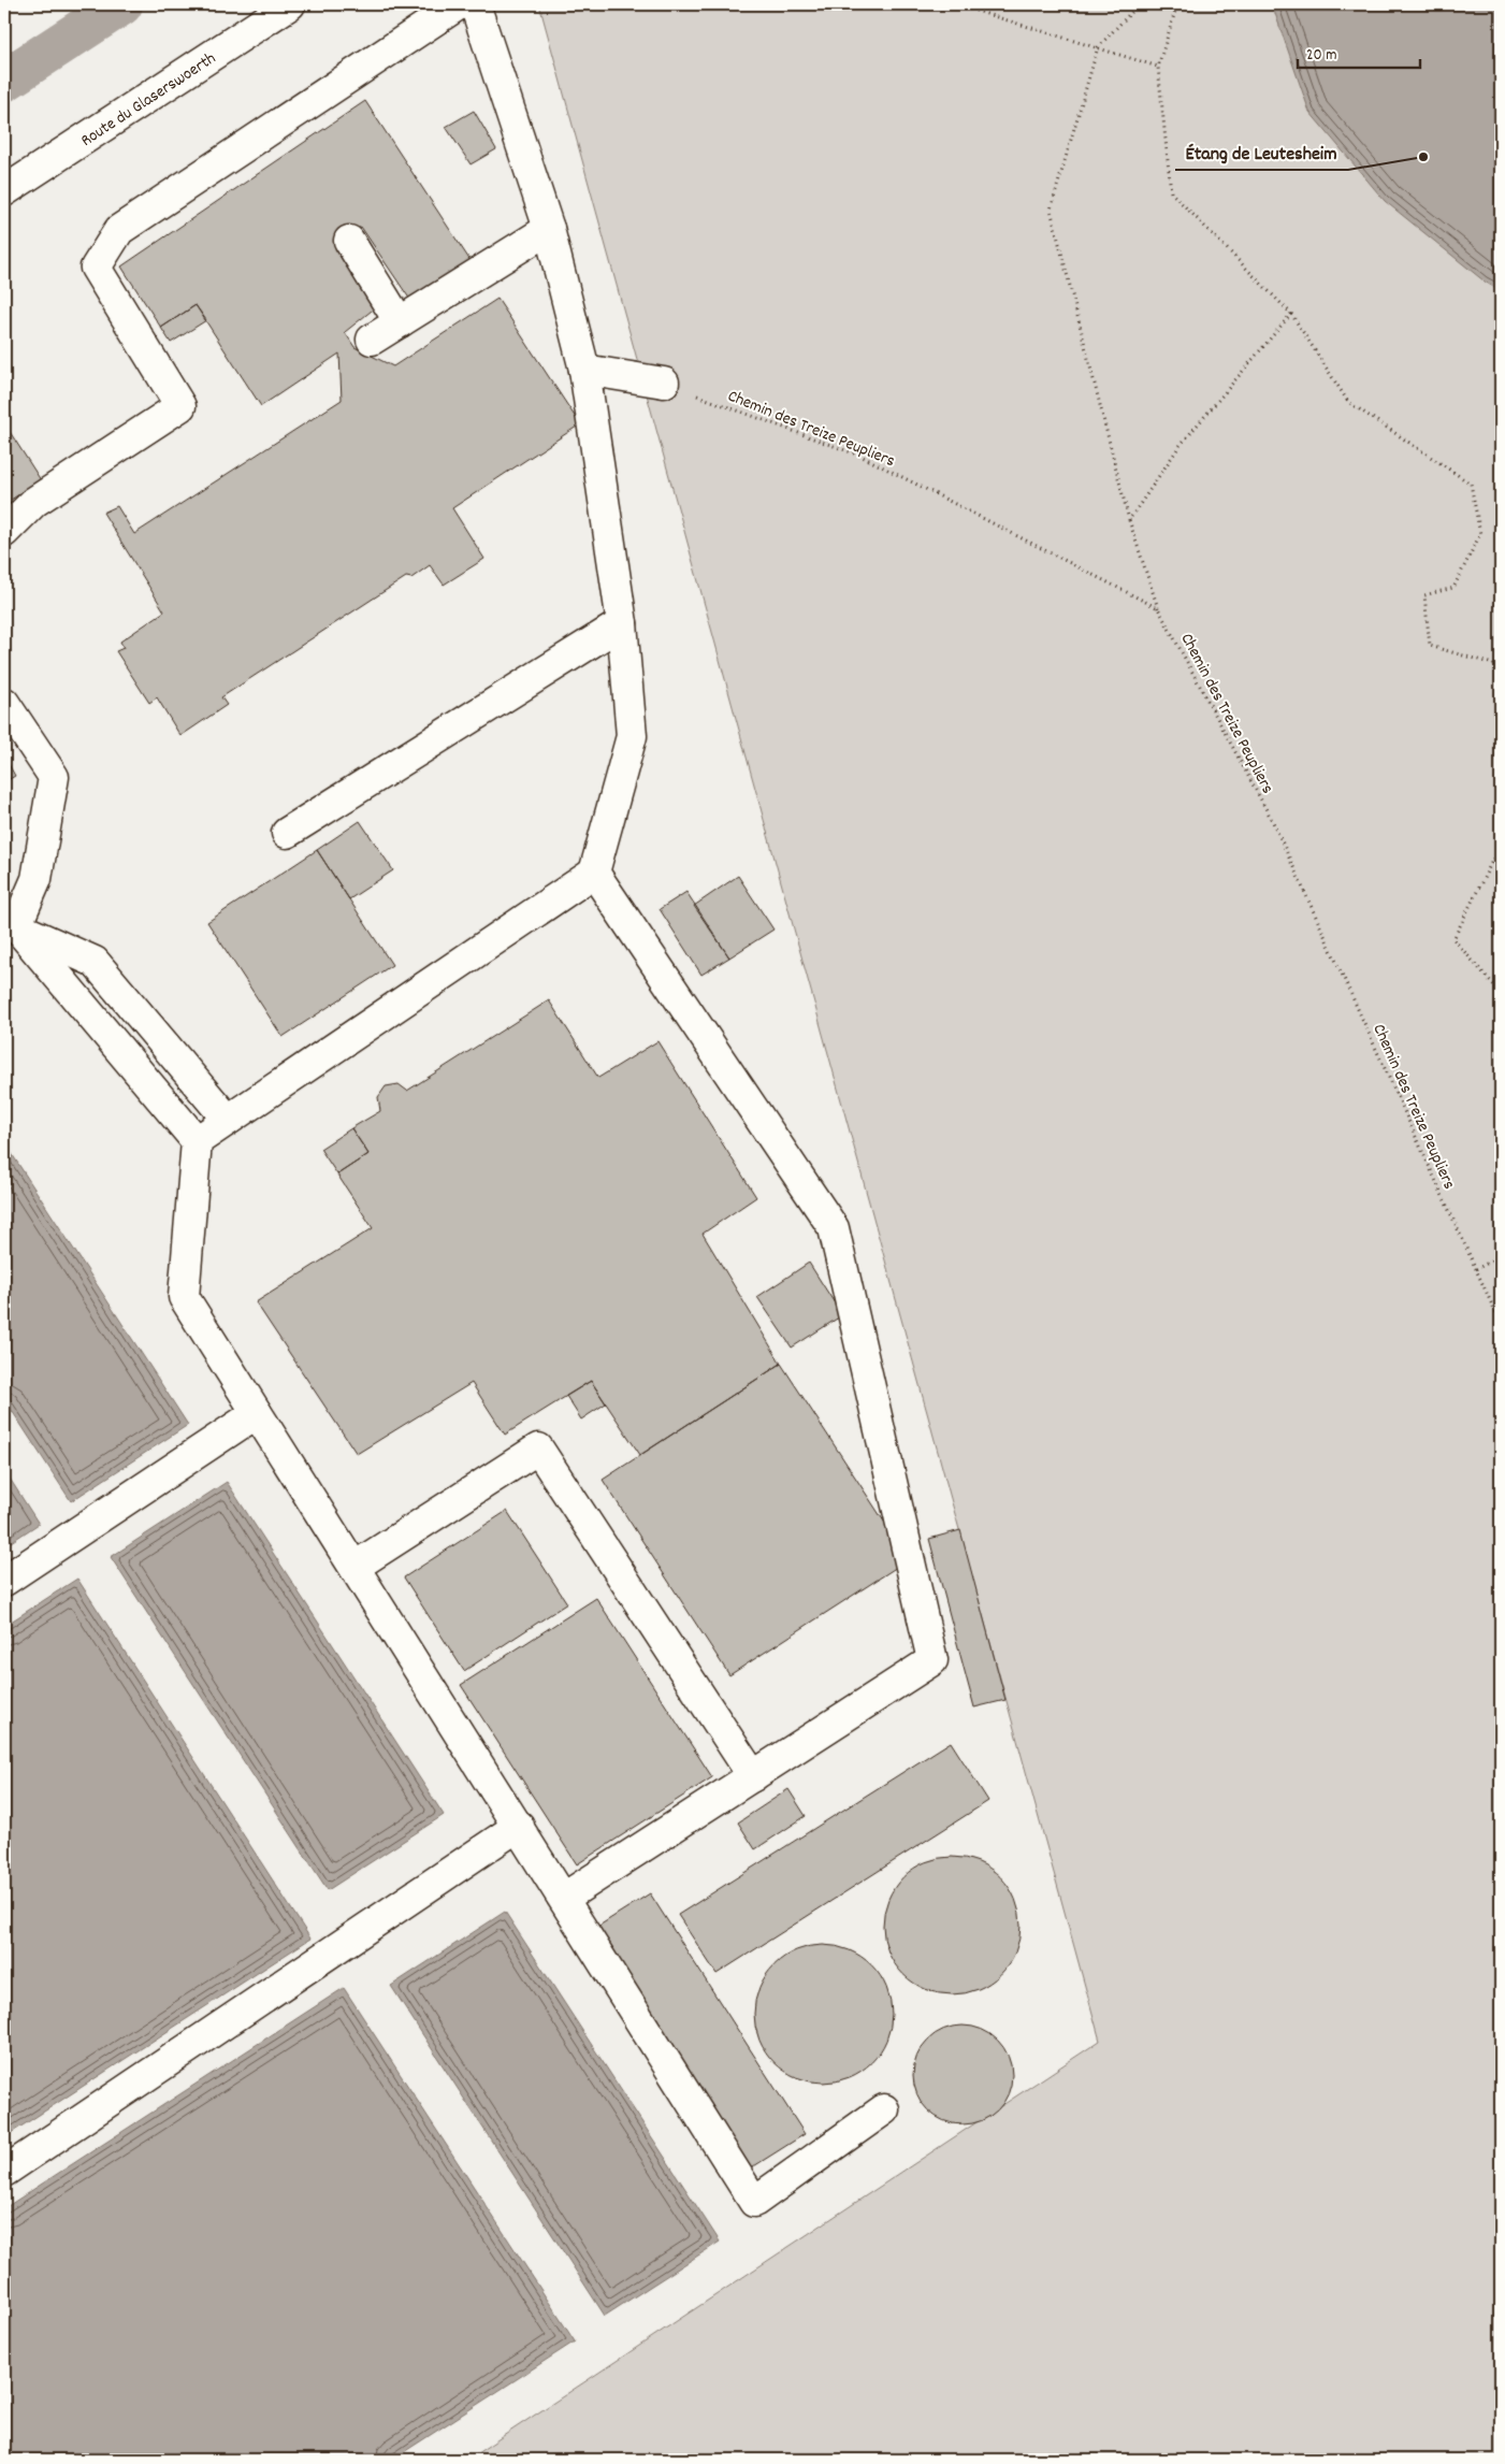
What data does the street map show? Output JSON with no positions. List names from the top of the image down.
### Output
{
  "streets": {
    "lane": ["Route du Glaserswoerth"],
    "path": ["Chemin des Treize Peupliers"]
  },
  "places": ["Étang de Leutesheim"],
  "scale_bar": "20 m"
}
